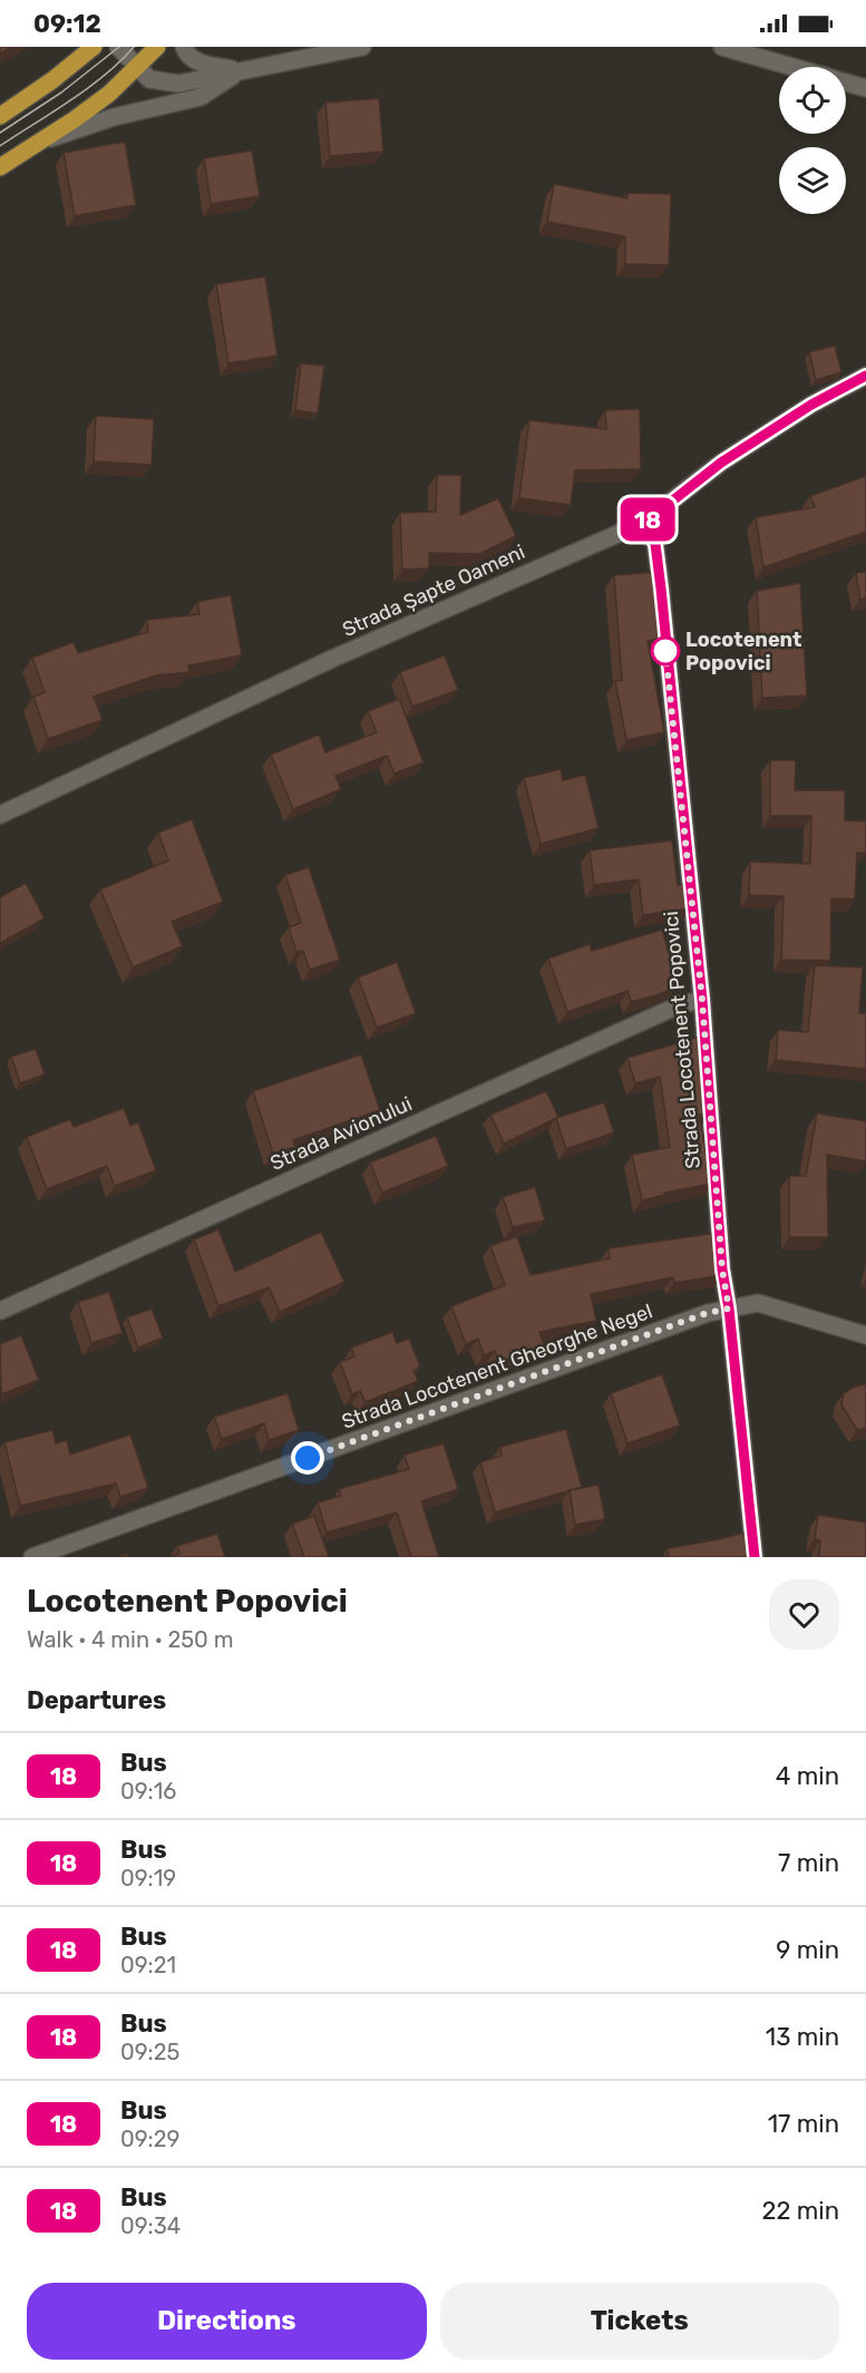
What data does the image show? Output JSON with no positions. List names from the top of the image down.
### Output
{
  "streets": {
    "street": [
      "Strada Șapte Oameni",
      "Strada Locotenent Popovici",
      "Strada Avionului",
      "Strada Locotenent Gheorghe Negel"
    ]
  },
  "crossings": [
    ["Strada Șapte Oameni", "Strada Locotenent Popovici"],
    ["Strada Locotenent Popovici", "Strada Avionului"],
    ["Strada Locotenent Popovici", "Strada Locotenent Gheorghe Negel"]
  ],
  "places": ["Locotenent Popovici"],
  "lines": ["bus line 18"],
  "page": {
    "status": "09:12",
    "on_map": "18",
    "heading": [
      ["Locotenent Popovici", "Walk · 4 min · 250 m"],
      "Departures"
    ],
    "list": [
      {
        "mark": "18",
        "name": "Bus",
        "note": "09:16",
        "value": "4 min"
      },
      {
        "mark": "18",
        "name": "Bus",
        "note": "09:19",
        "value": "7 min"
      },
      {
        "mark": "18",
        "name": "Bus",
        "note": "09:21",
        "value": "9 min"
      },
      {
        "mark": "18",
        "name": "Bus",
        "note": "09:25",
        "value": "13 min"
      },
      {
        "mark": "18",
        "name": "Bus",
        "note": "09:29",
        "value": "17 min"
      },
      {
        "mark": "18",
        "name": "Bus",
        "note": "09:34",
        "value": "22 min"
      }
    ],
    "buttons": ["Directions", "Tickets"]
  }
}
